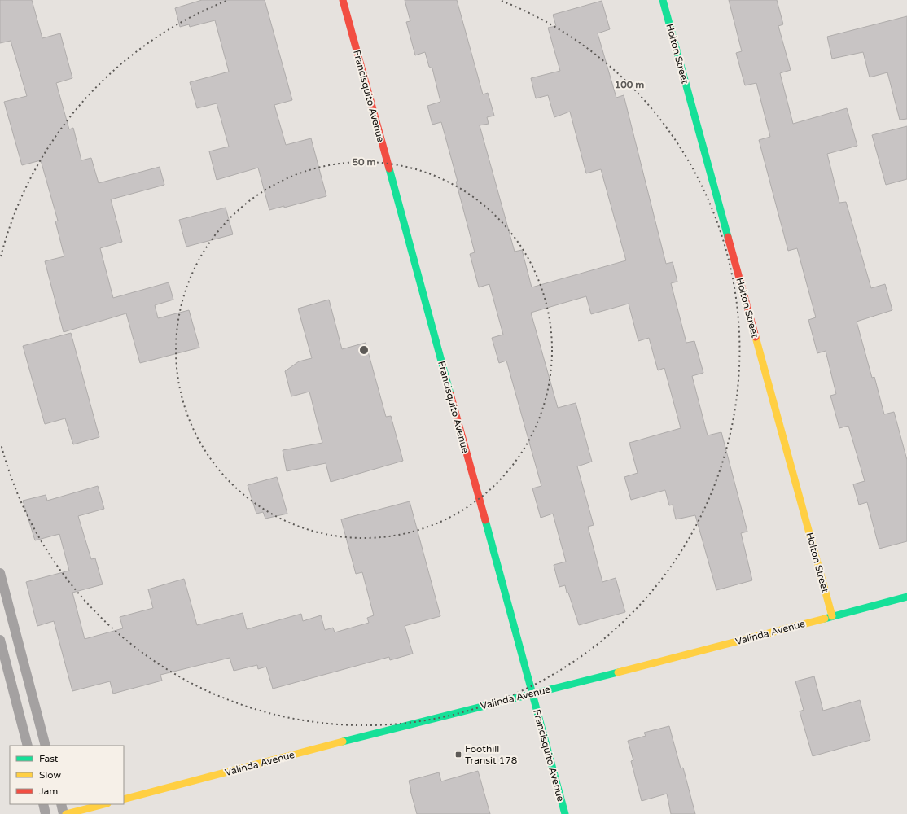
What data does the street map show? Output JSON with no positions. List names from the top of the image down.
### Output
{
  "streets": {
    "street": ["Holton Street", "Francisquito Avenue", "Valinda Avenue"]
  },
  "crossings": [
    ["Holton Street", "Valinda Avenue"],
    ["Francisquito Avenue", "Valinda Avenue"]
  ],
  "places": {
    "transit": ["Foothill Transit 178"]
  },
  "legend": ["Fast", "Slow", "Jam"],
  "rings": ["100 m", "50 m"]
}
